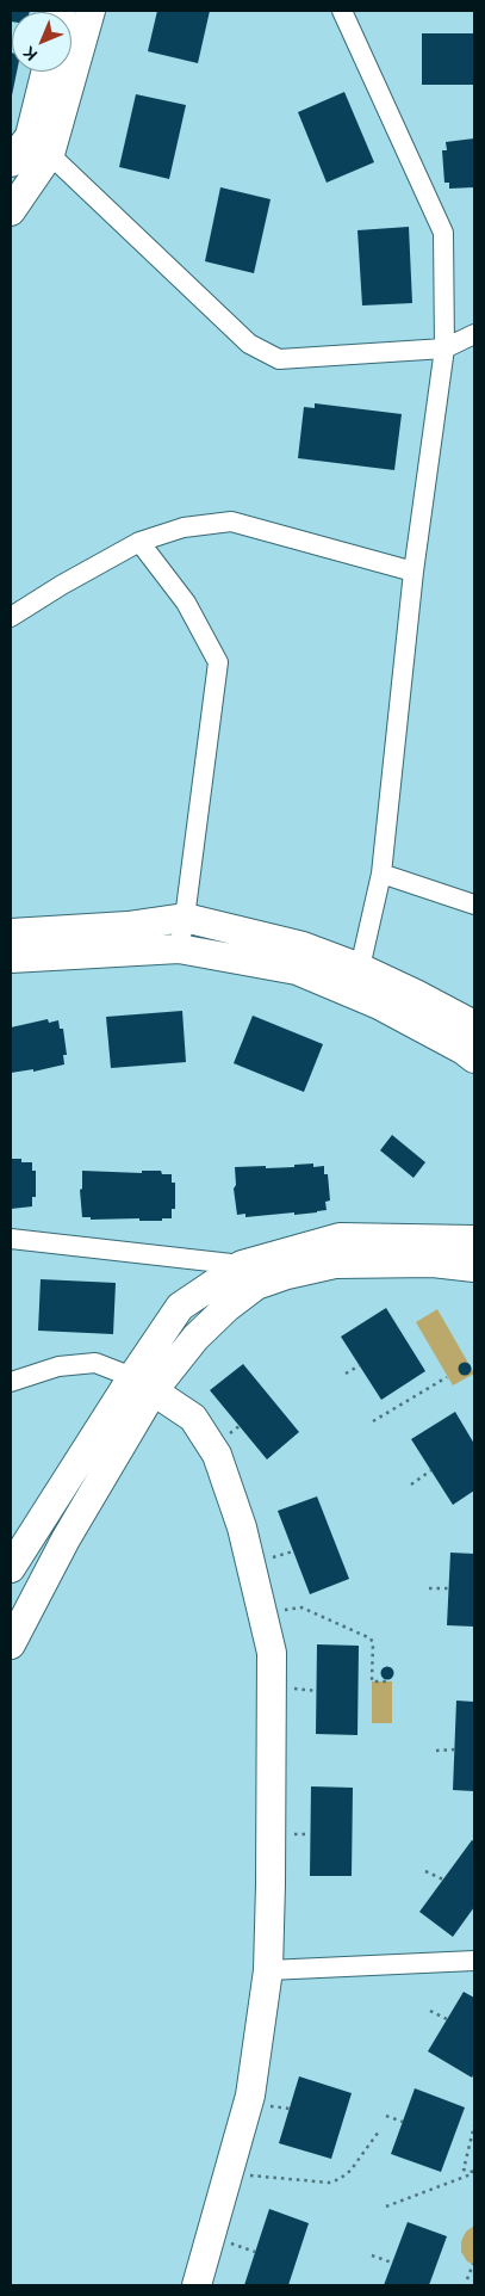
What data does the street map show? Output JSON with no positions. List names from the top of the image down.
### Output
{
  "north": "bottom left"
}
